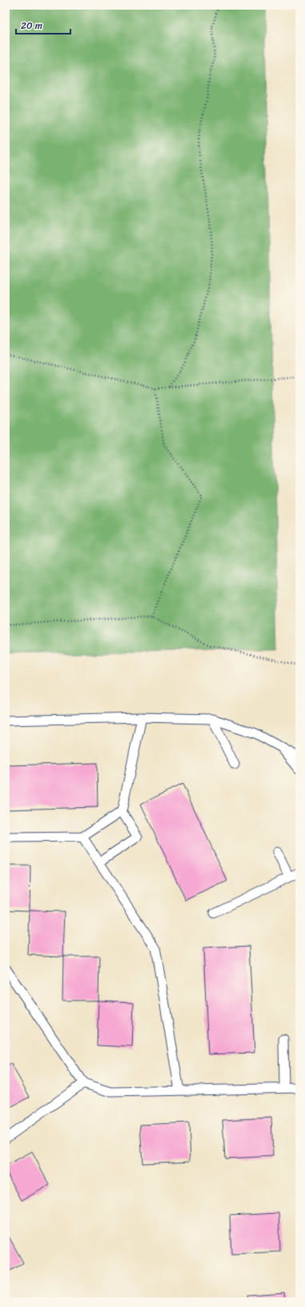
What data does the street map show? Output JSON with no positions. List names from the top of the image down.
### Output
{
  "scale_bar": "20 m"
}
